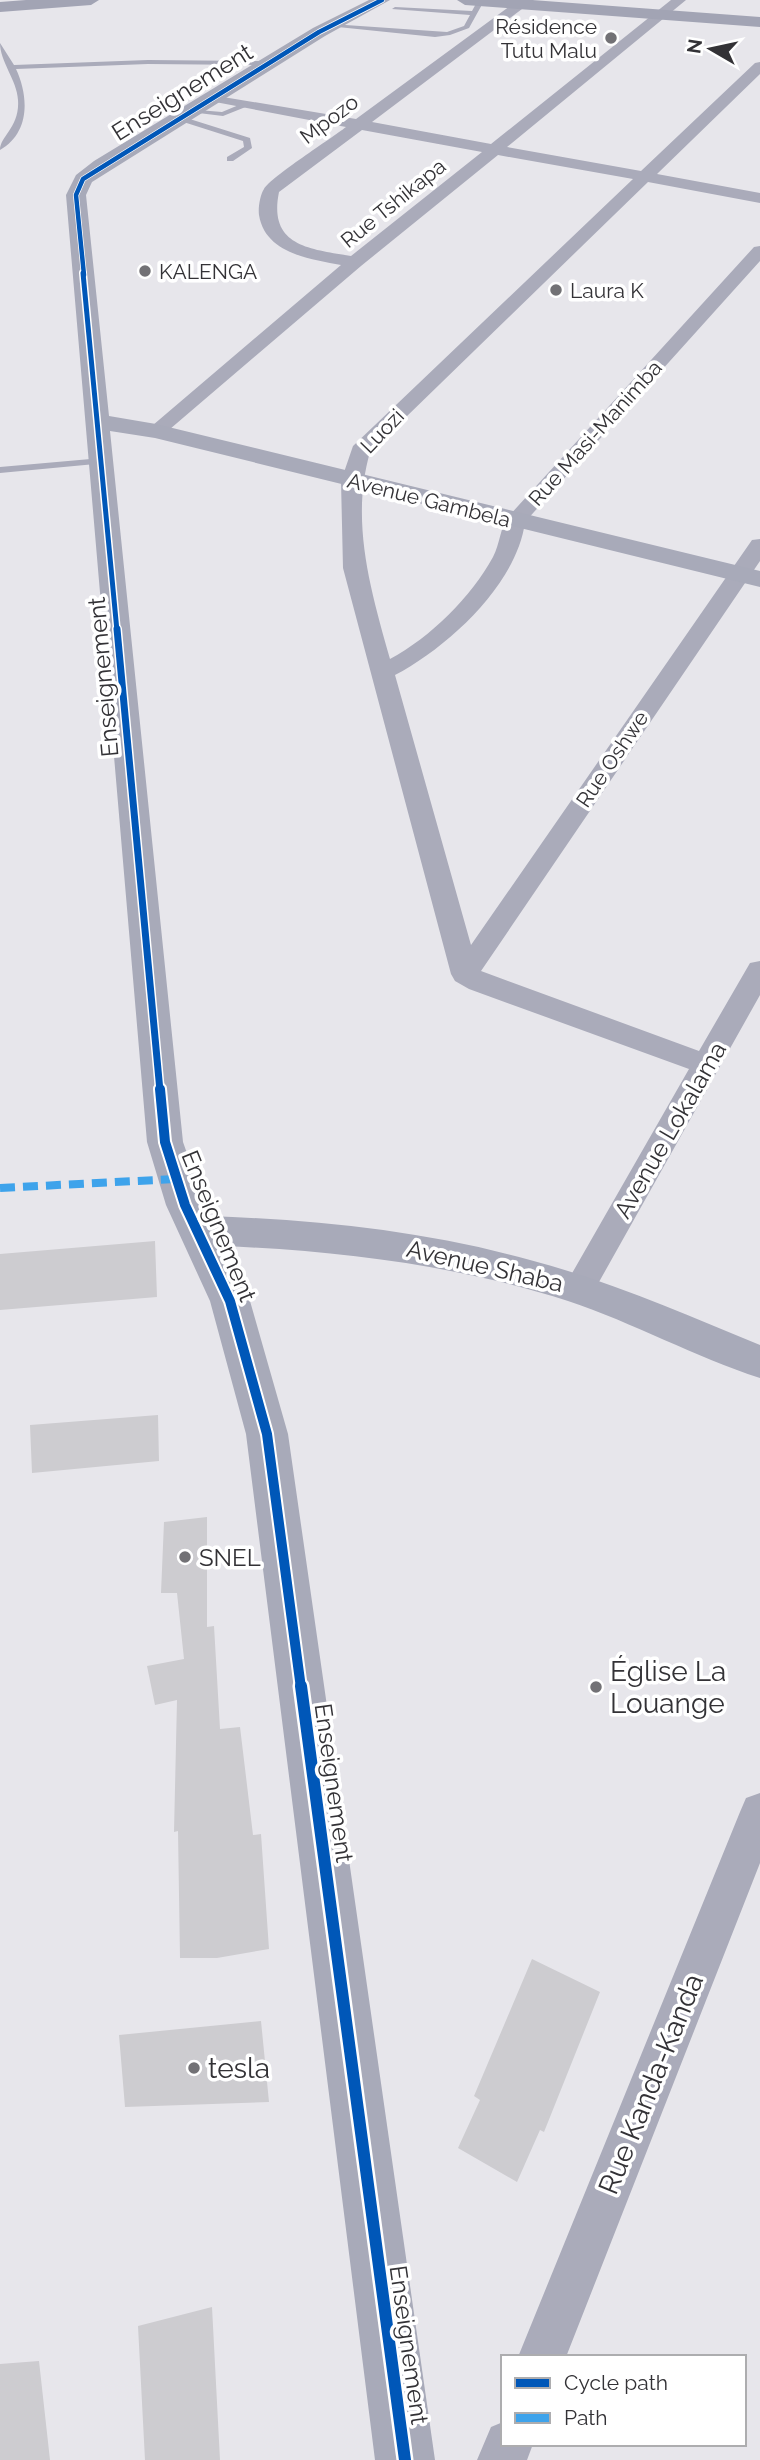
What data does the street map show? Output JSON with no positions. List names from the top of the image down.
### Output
{
  "streets": {
    "street": [
      "Enseignement",
      "Mpozo",
      "Rue Tshikapa",
      "Luozi",
      "Rue Masi-Manimba",
      "Avenue Gambela",
      "Rue Oshwe",
      "Avenue Lokalama",
      "Avenue Shaba",
      "Rue Kanda-Kanda"
    ]
  },
  "crossings": [
    ["Enseignement", "Avenue Gambela"],
    ["Enseignement", "Avenue Shaba"],
    ["Mpozo", "Rue Tshikapa"],
    ["Rue Tshikapa", "Avenue Gambela"],
    ["Luozi", "Rue Masi-Manimba"],
    ["Luozi", "Avenue Gambela"],
    ["Luozi", "Rue Oshwe"],
    ["Rue Masi-Manimba", "Avenue Gambela"],
    ["Avenue Gambela", "Rue Oshwe"],
    ["Avenue Lokalama", "Avenue Shaba"]
  ],
  "places": [
    "Résidence Tutu Malu",
    "KALENGA",
    "Laura K",
    "SNEL",
    "Église La Louange",
    "tesla"
  ],
  "legend": ["Cycle path", "Path"],
  "north": "left"
}
